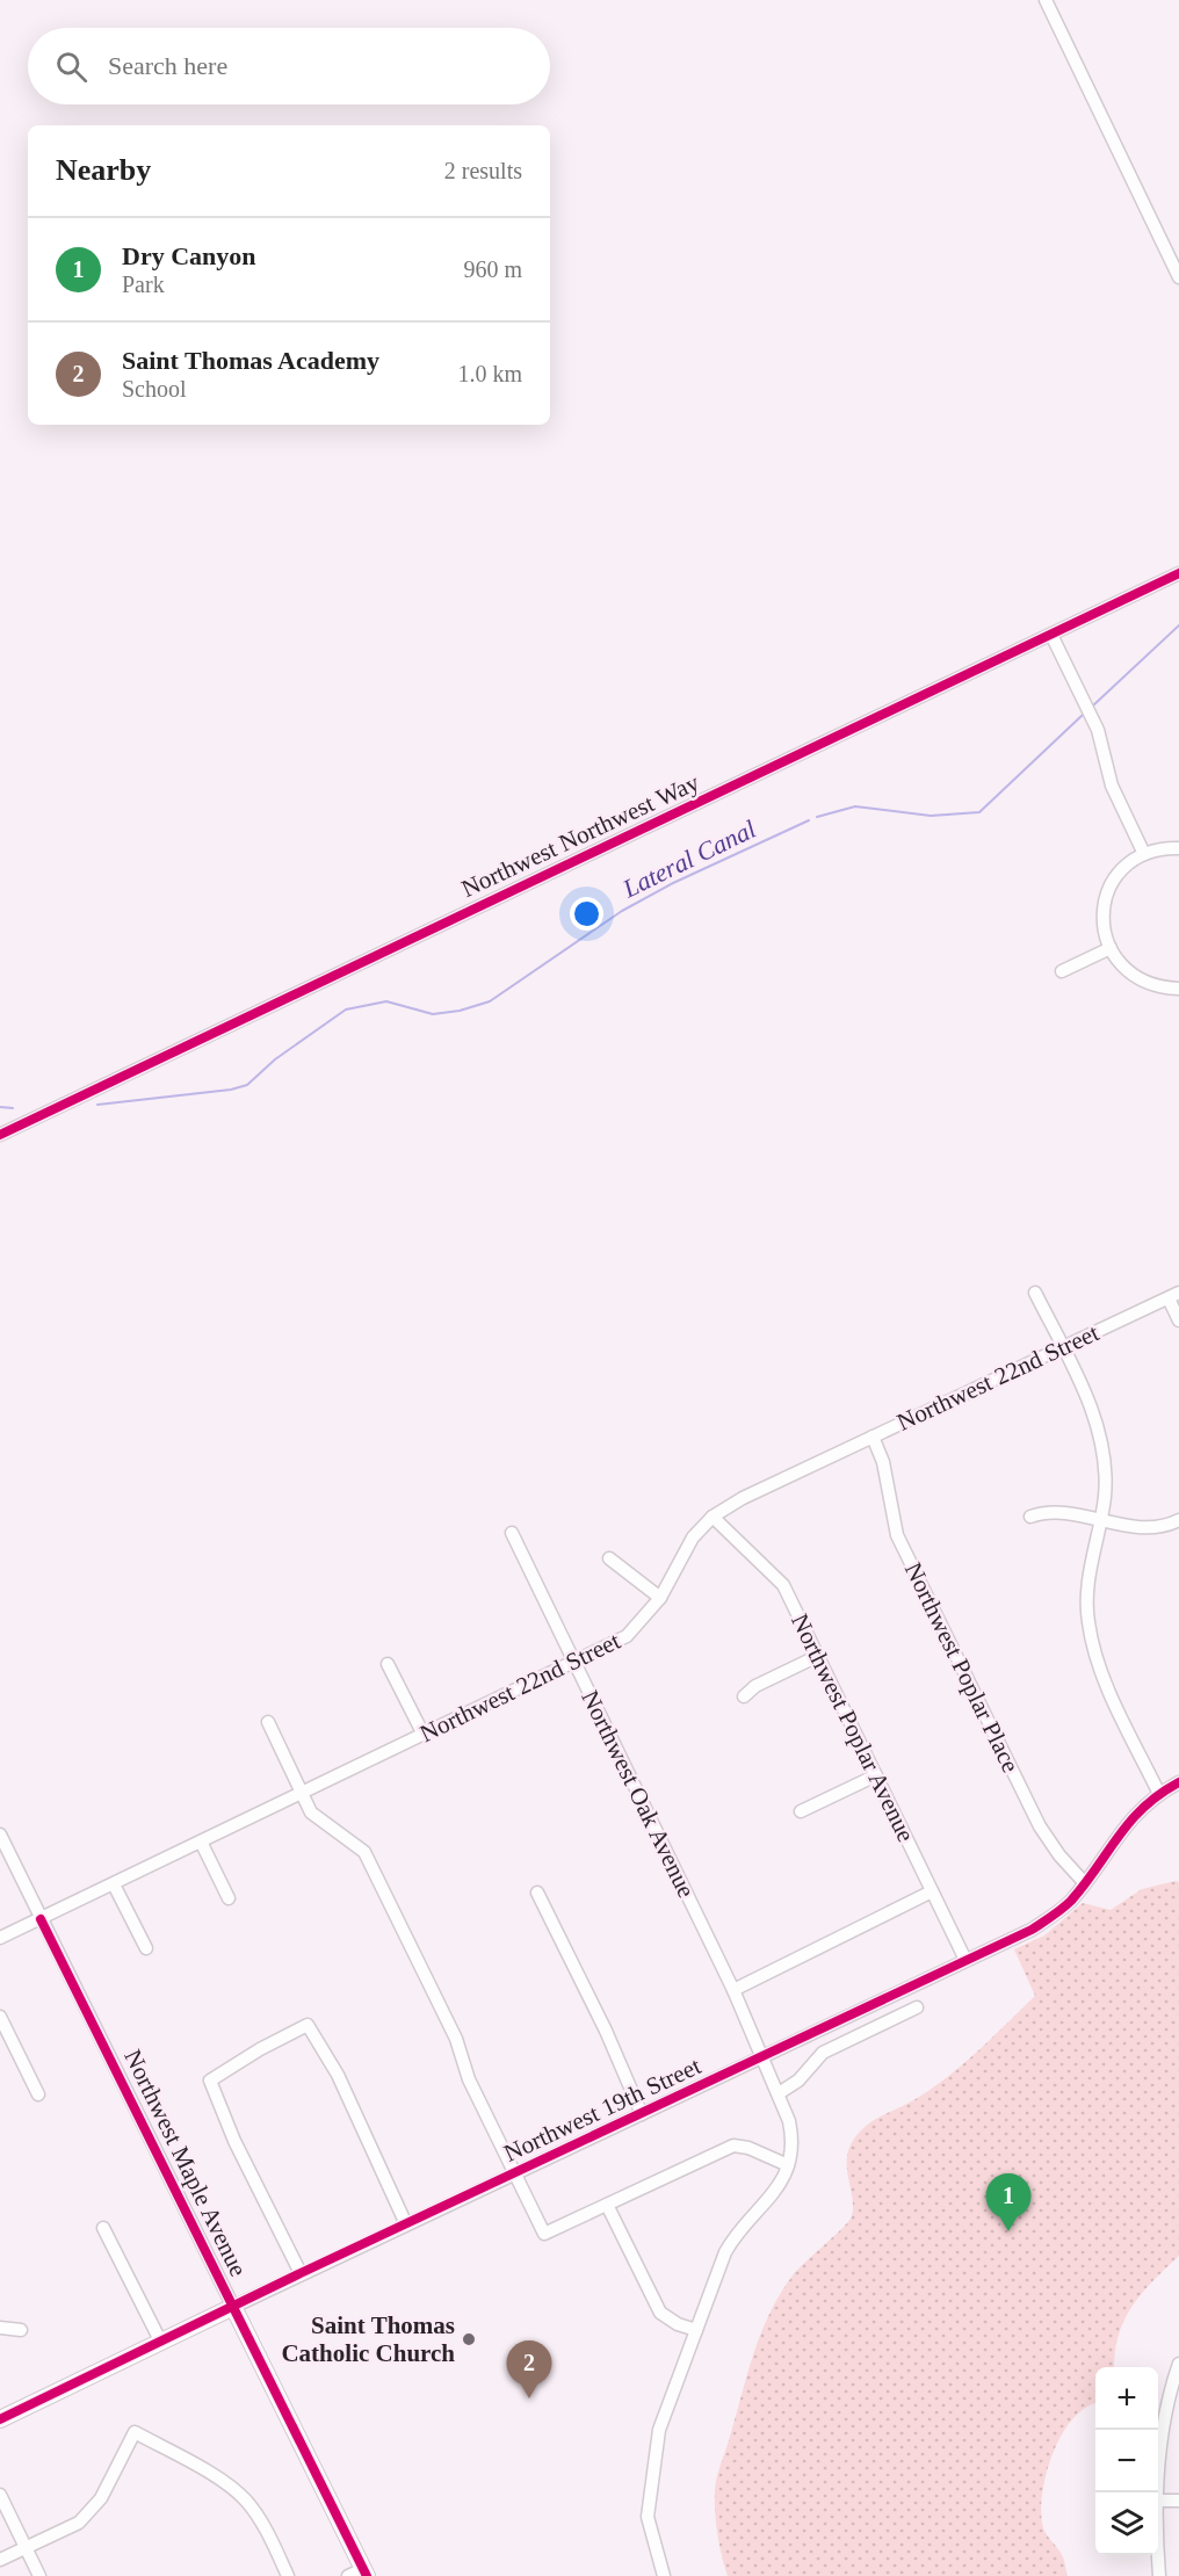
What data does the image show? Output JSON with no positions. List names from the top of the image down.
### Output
{
  "streets": {
    "main road": ["Northwest 19th Street", "Northwest Maple Avenue"],
    "street": [
      "Northwest Northwest Way",
      "Northwest 22nd Street",
      "Northwest Poplar Place",
      "Northwest Poplar Avenue",
      "Northwest Oak Avenue"
    ]
  },
  "crossings": [
    ["Northwest 22nd Street", "Northwest Poplar Place"],
    ["Northwest 22nd Street", "Northwest Poplar Avenue"],
    ["Northwest 22nd Street", "Northwest Oak Avenue"],
    ["Northwest 22nd Street", "Northwest Maple Avenue"],
    ["Northwest Poplar Place", "Northwest 19th Street"],
    ["Northwest Poplar Avenue", "Northwest 19th Street"],
    ["Northwest Oak Avenue", "Northwest 19th Street"],
    ["Northwest 19th Street", "Northwest Maple Avenue"]
  ],
  "water": ["Lateral Canal"],
  "places": ["Saint Thomas Catholic Church"],
  "page": {
    "search": "Search here",
    "heading": ["Nearby", "2 results"],
    "list": [
      {
        "mark": "1",
        "name": "Dry Canyon",
        "note": "Park",
        "value": "960 m"
      },
      {
        "mark": "2",
        "name": "Saint Thomas Academy",
        "note": "School",
        "value": "1.0 km"
      }
    ],
    "pins": ["1", "2"],
    "map_buttons": ["+", "−"]
  }
}
